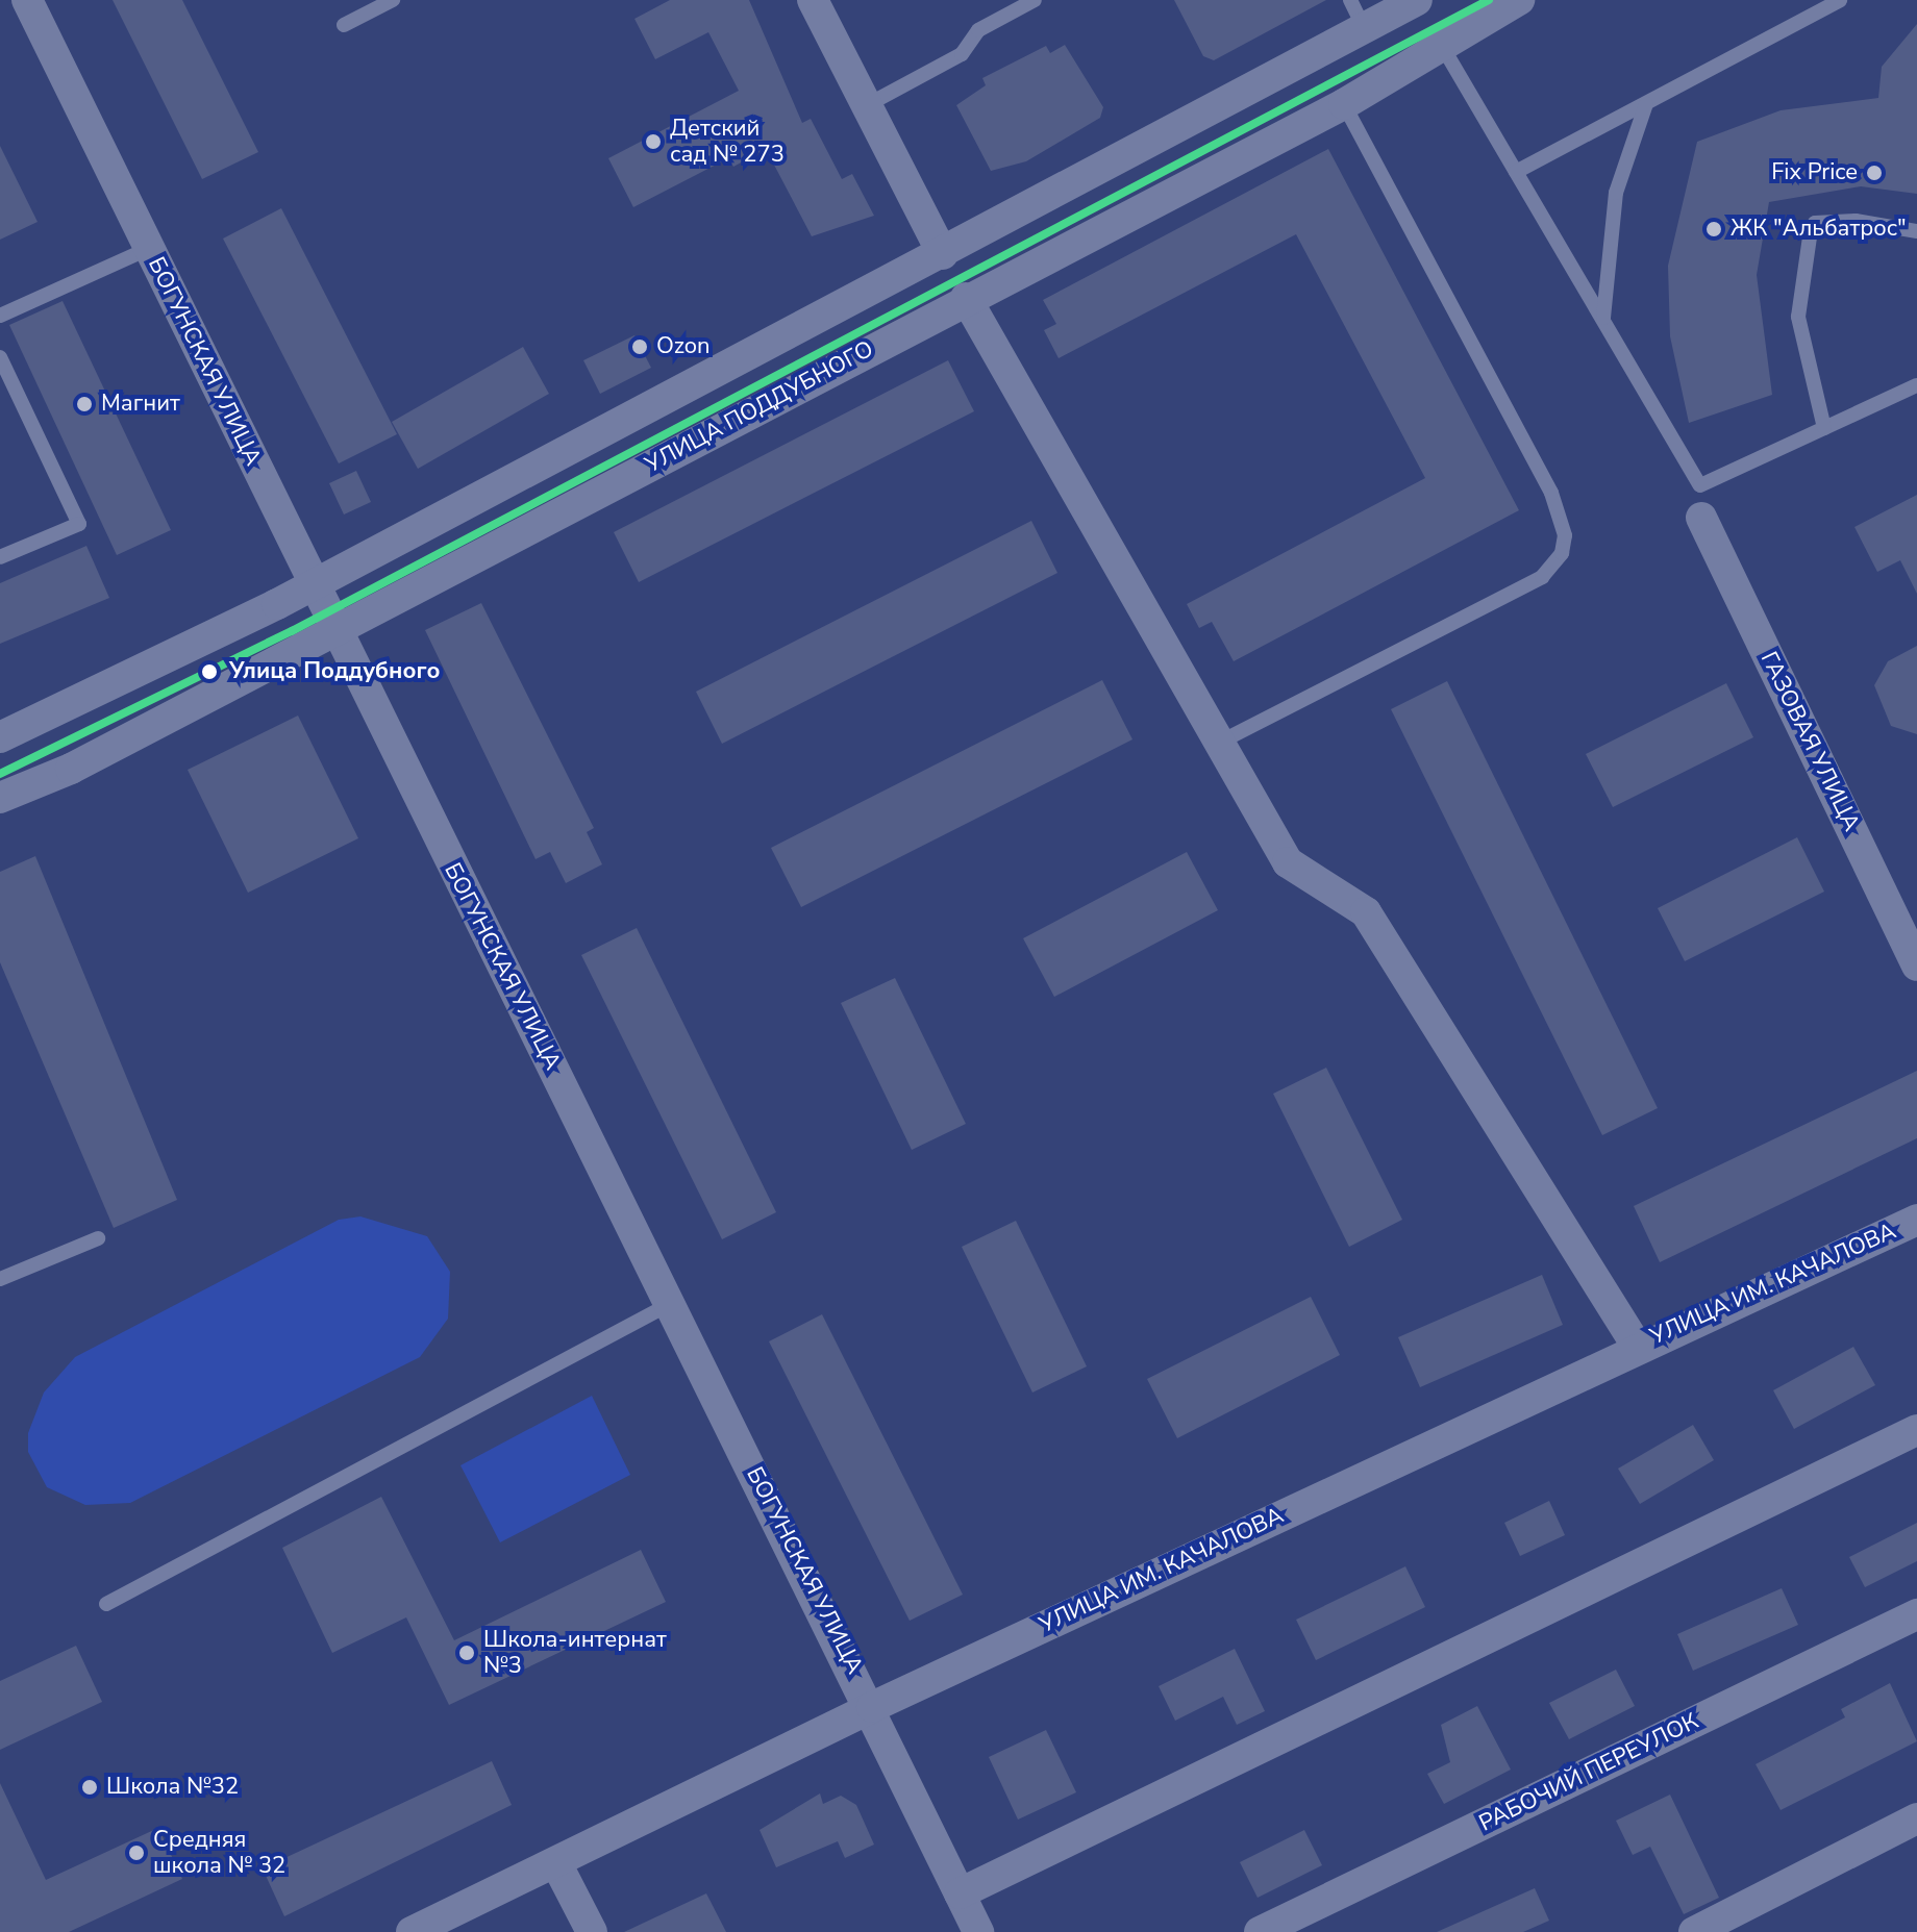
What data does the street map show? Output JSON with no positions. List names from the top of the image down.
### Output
{
  "streets": {
    "street": [
      "БОГУНСКАЯ УЛИЦА",
      "УЛИЦА ПОДДУБНОГО",
      "ГАЗОВАЯ УЛИЦА",
      "УЛИЦА ИМ. КАЧАЛОВА",
      "РАБОЧИЙ ПЕРЕУЛОК"
    ]
  },
  "crossings": [
    ["БОГУНСКАЯ УЛИЦА", "УЛИЦА ПОДДУБНОГО"],
    ["БОГУНСКАЯ УЛИЦА", "УЛИЦА ИМ. КАЧАЛОВА"]
  ],
  "places": [
    "Детский сад № 273",
    "Fix Price",
    "ЖК \"Альбатрос\"",
    "Ozon",
    "Магнит",
    "Улица Поддубного",
    "Школа-интернат №3",
    "Школа №32",
    "Средняя школа № 32"
  ]
}
